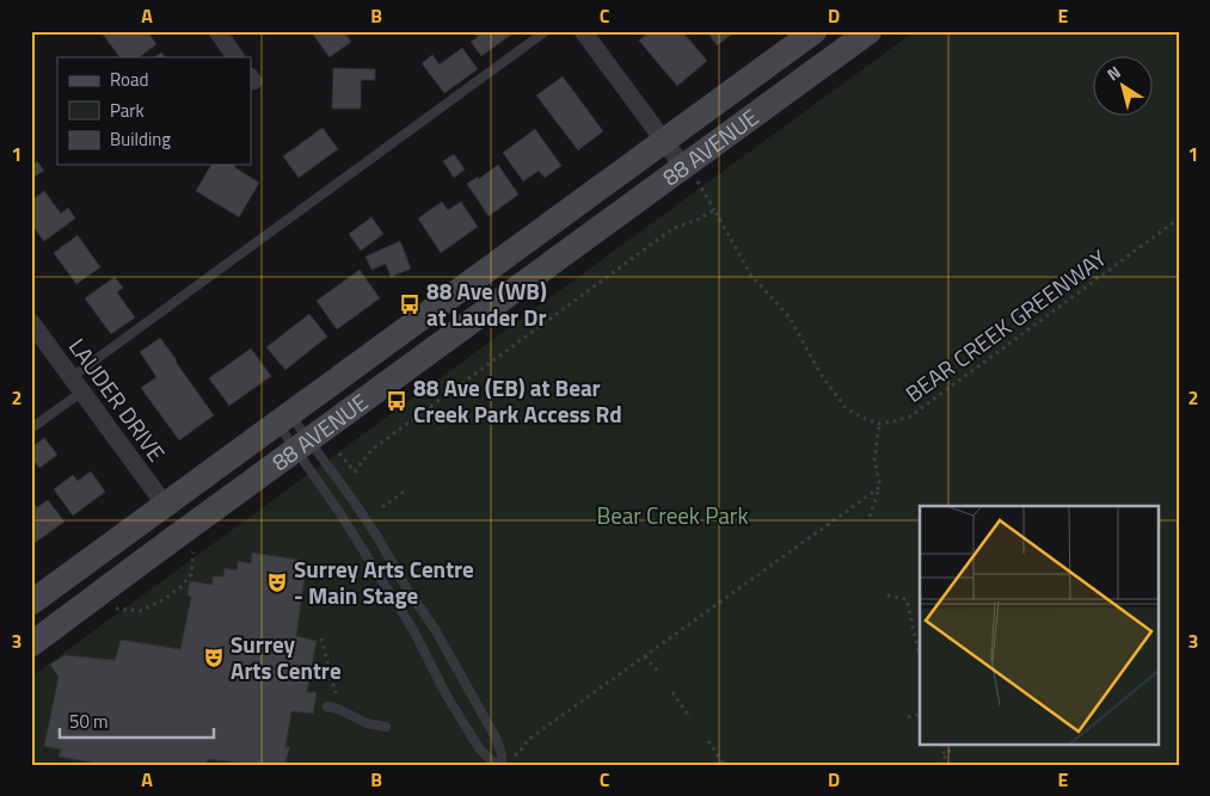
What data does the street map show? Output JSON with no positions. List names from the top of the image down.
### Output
{
  "streets": {
    "main road": ["88 AVENUE"],
    "street": ["LAUDER DRIVE"],
    "path": ["BEAR CREEK GREENWAY"]
  },
  "crossings": [
    ["88 AVENUE", "LAUDER DRIVE"]
  ],
  "parks": ["Bear Creek Park"],
  "places": {
    "bus stop": ["88 Ave (WB) at Lauder Dr", "88 Ave (EB) at Bear Creek Park Access Rd"],
    "theatre": ["Surrey Arts Centre - Main Stage", "Surrey Arts Centre"]
  },
  "legend": ["Road", "Park", "Building"],
  "scale_bar": "50 m",
  "north": "top left",
  "grid": {
    "columns": [
      "A",
      "B",
      "C",
      "D",
      "E"
    ],
    "rows": ["1", "2", "3"]
  }
}
